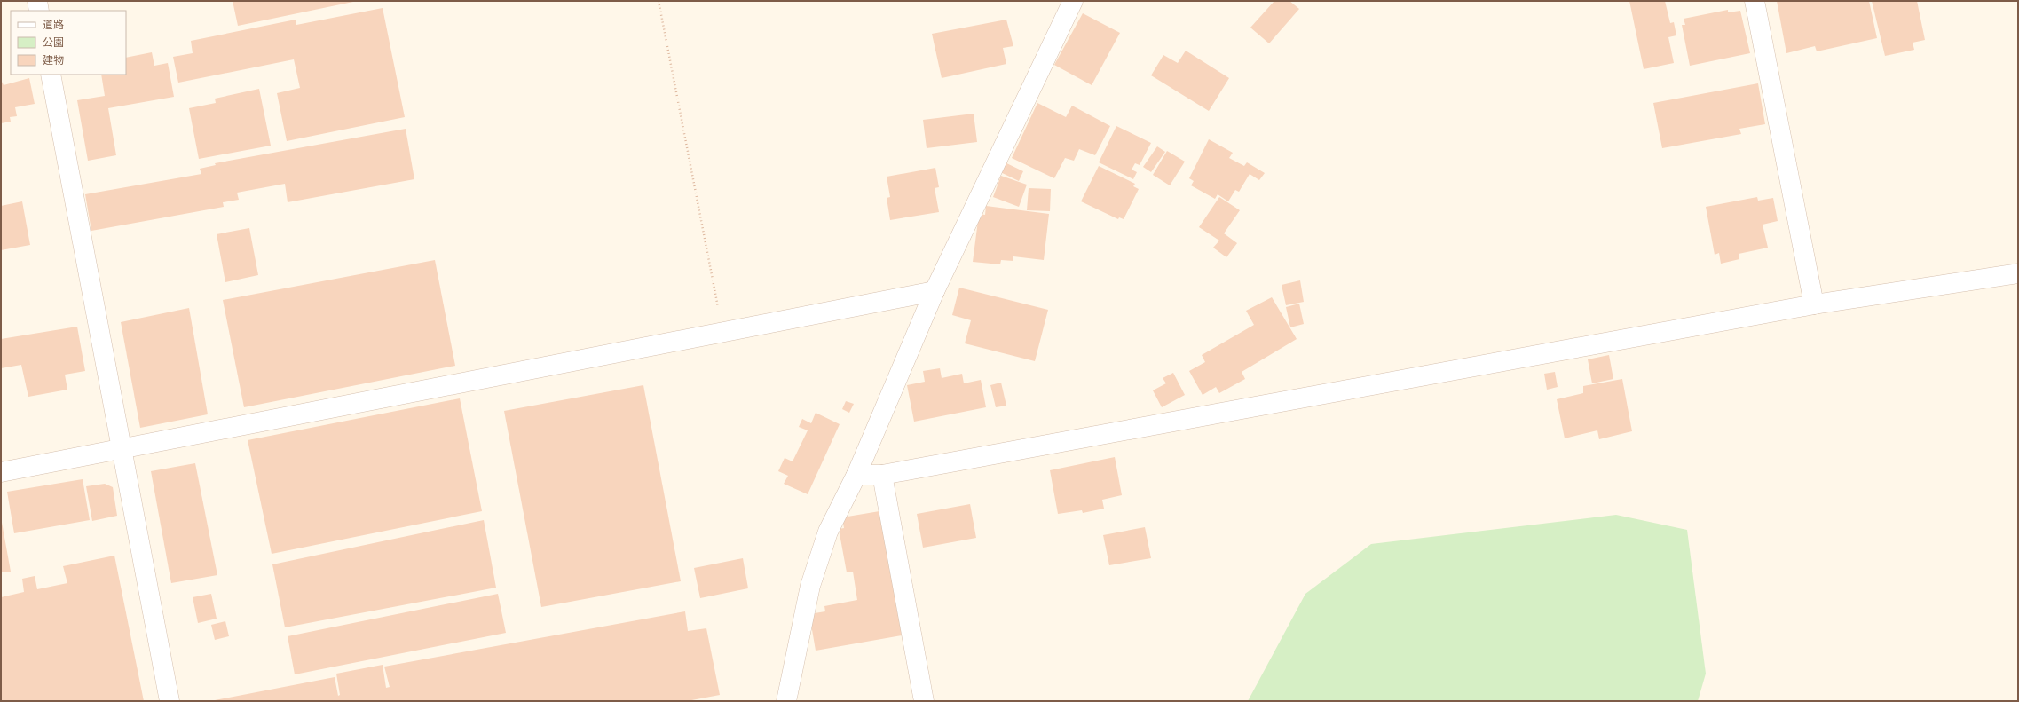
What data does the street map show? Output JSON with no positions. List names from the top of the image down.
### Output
{
  "legend": ["道路", "公園", "建物"]
}
